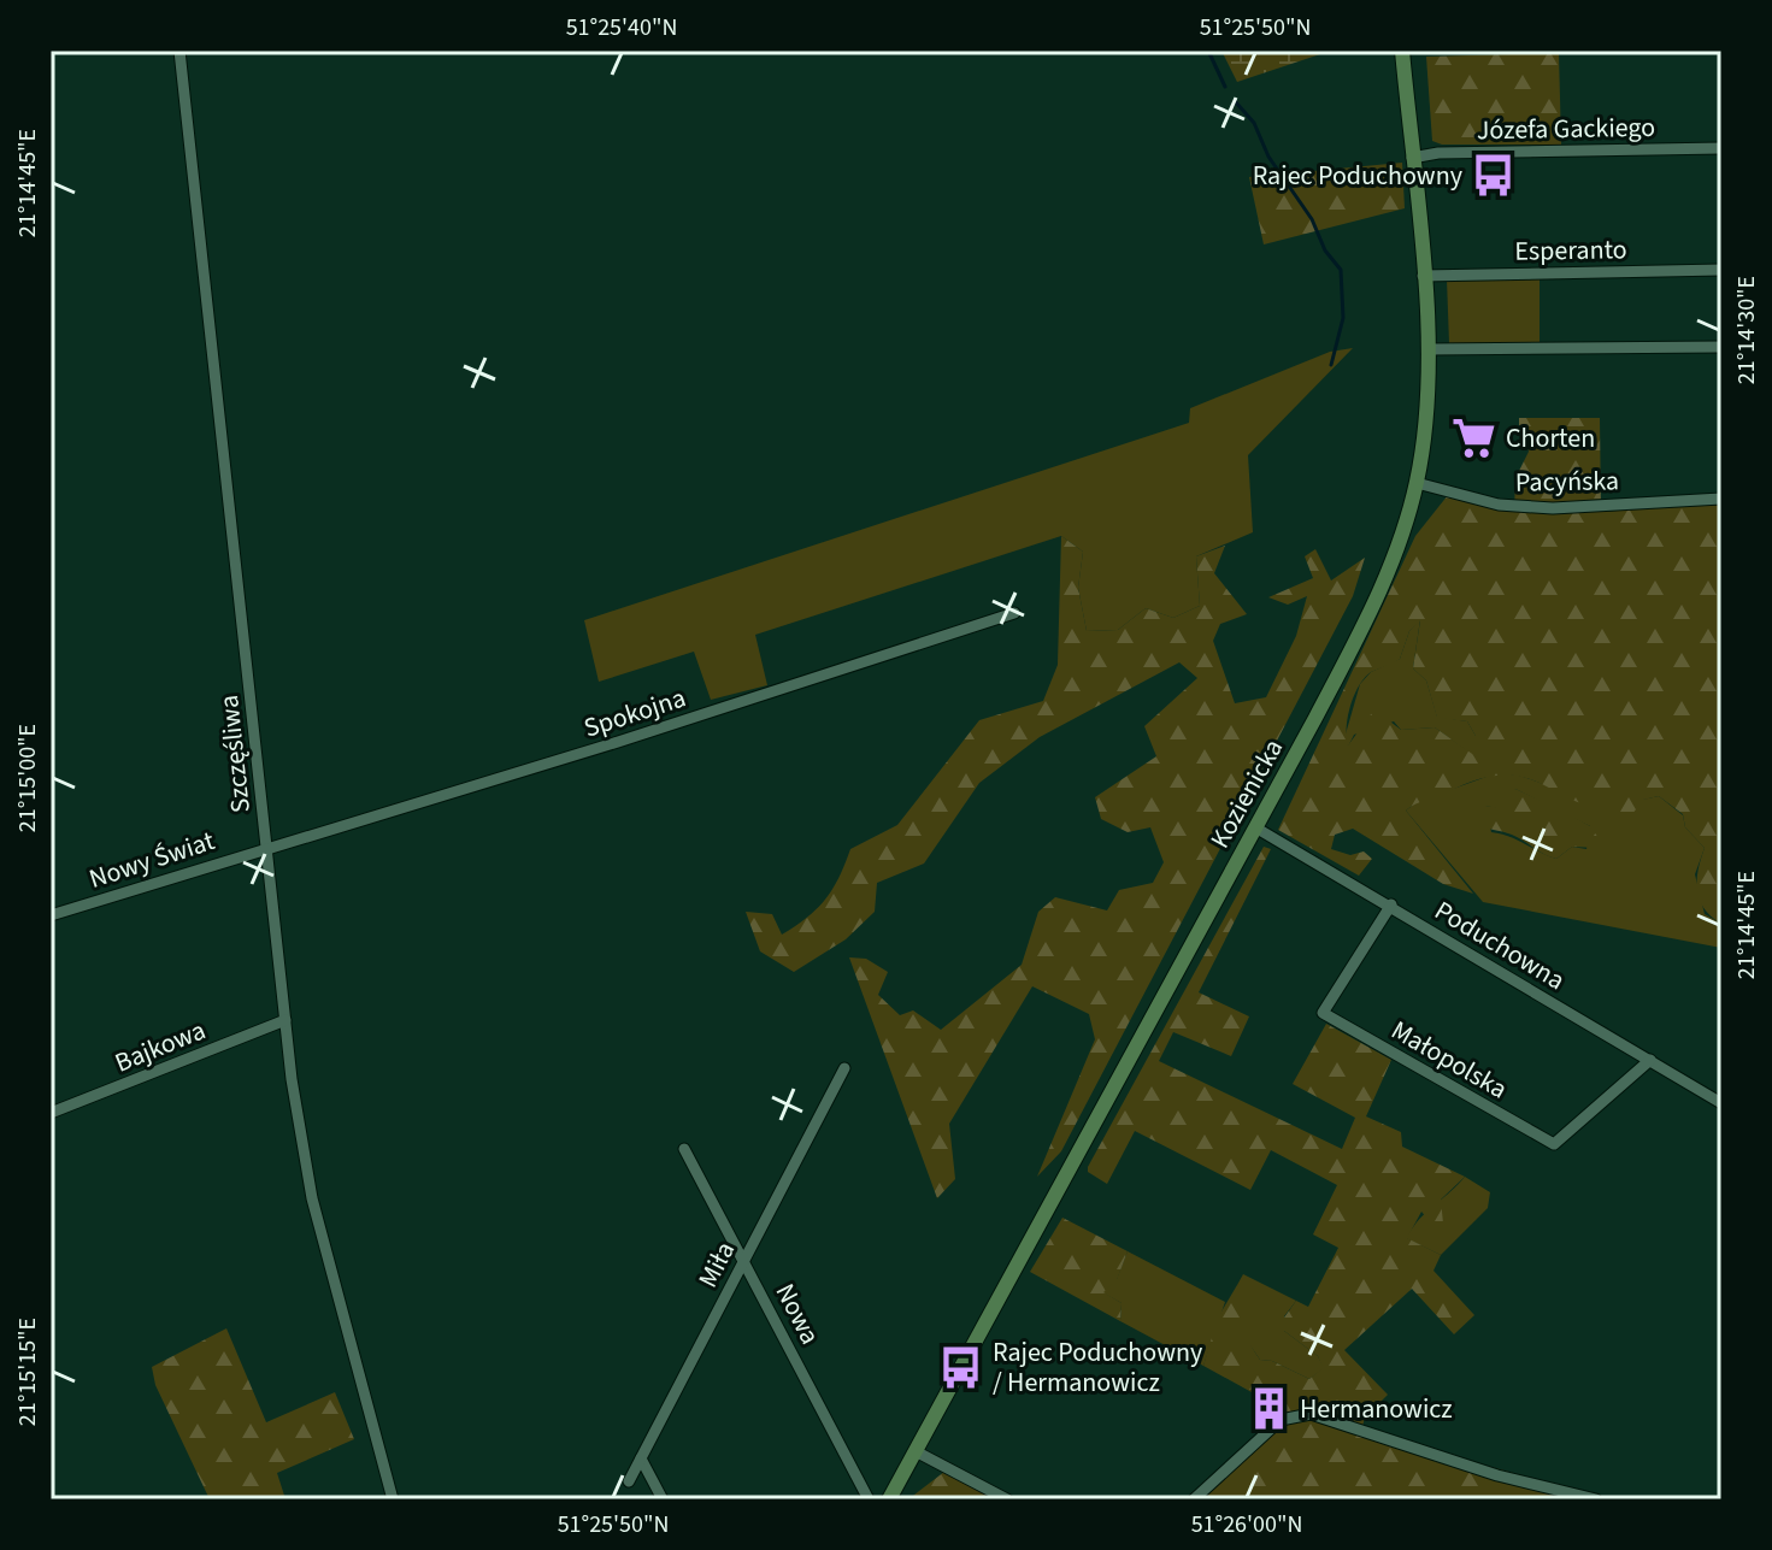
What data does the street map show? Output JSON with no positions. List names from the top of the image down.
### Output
{
  "streets": {
    "main road": ["Kozienicka"],
    "street": [
      "Józefa Gackiego",
      "Esperanto",
      "Pacyńska",
      "Spokojna",
      "Szczęśliwa",
      "Nowy Świat",
      "Poduchowna",
      "Bajkowa",
      "Małopolska",
      "Miła",
      "Nowa"
    ]
  },
  "crossings": [
    ["Józefa Gackiego", "Kozienicka"],
    ["Esperanto", "Kozienicka"],
    ["Pacyńska", "Kozienicka"],
    ["Spokojna", "Szczęśliwa"],
    ["Spokojna", "Nowy Świat"],
    ["Szczęśliwa", "Nowy Świat"],
    ["Szczęśliwa", "Bajkowa"],
    ["Kozienicka", "Poduchowna"],
    ["Poduchowna", "Małopolska"],
    ["Miła", "Nowa"]
  ],
  "places": {
    "bus stop": ["Rajec Poduchowny", "Rajec Poduchowny / Hermanowicz"],
    "supermarket": ["Chorten"],
    "building": ["Hermanowicz"]
  },
  "coordinates": [
    "51°25'40\"N",
    "51°25'50\"N",
    "21°14'45\"E",
    "21°14'30\"E",
    "21°15'00\"E",
    "21°15'15\"E",
    "51°26'00\"N"
  ]
}
